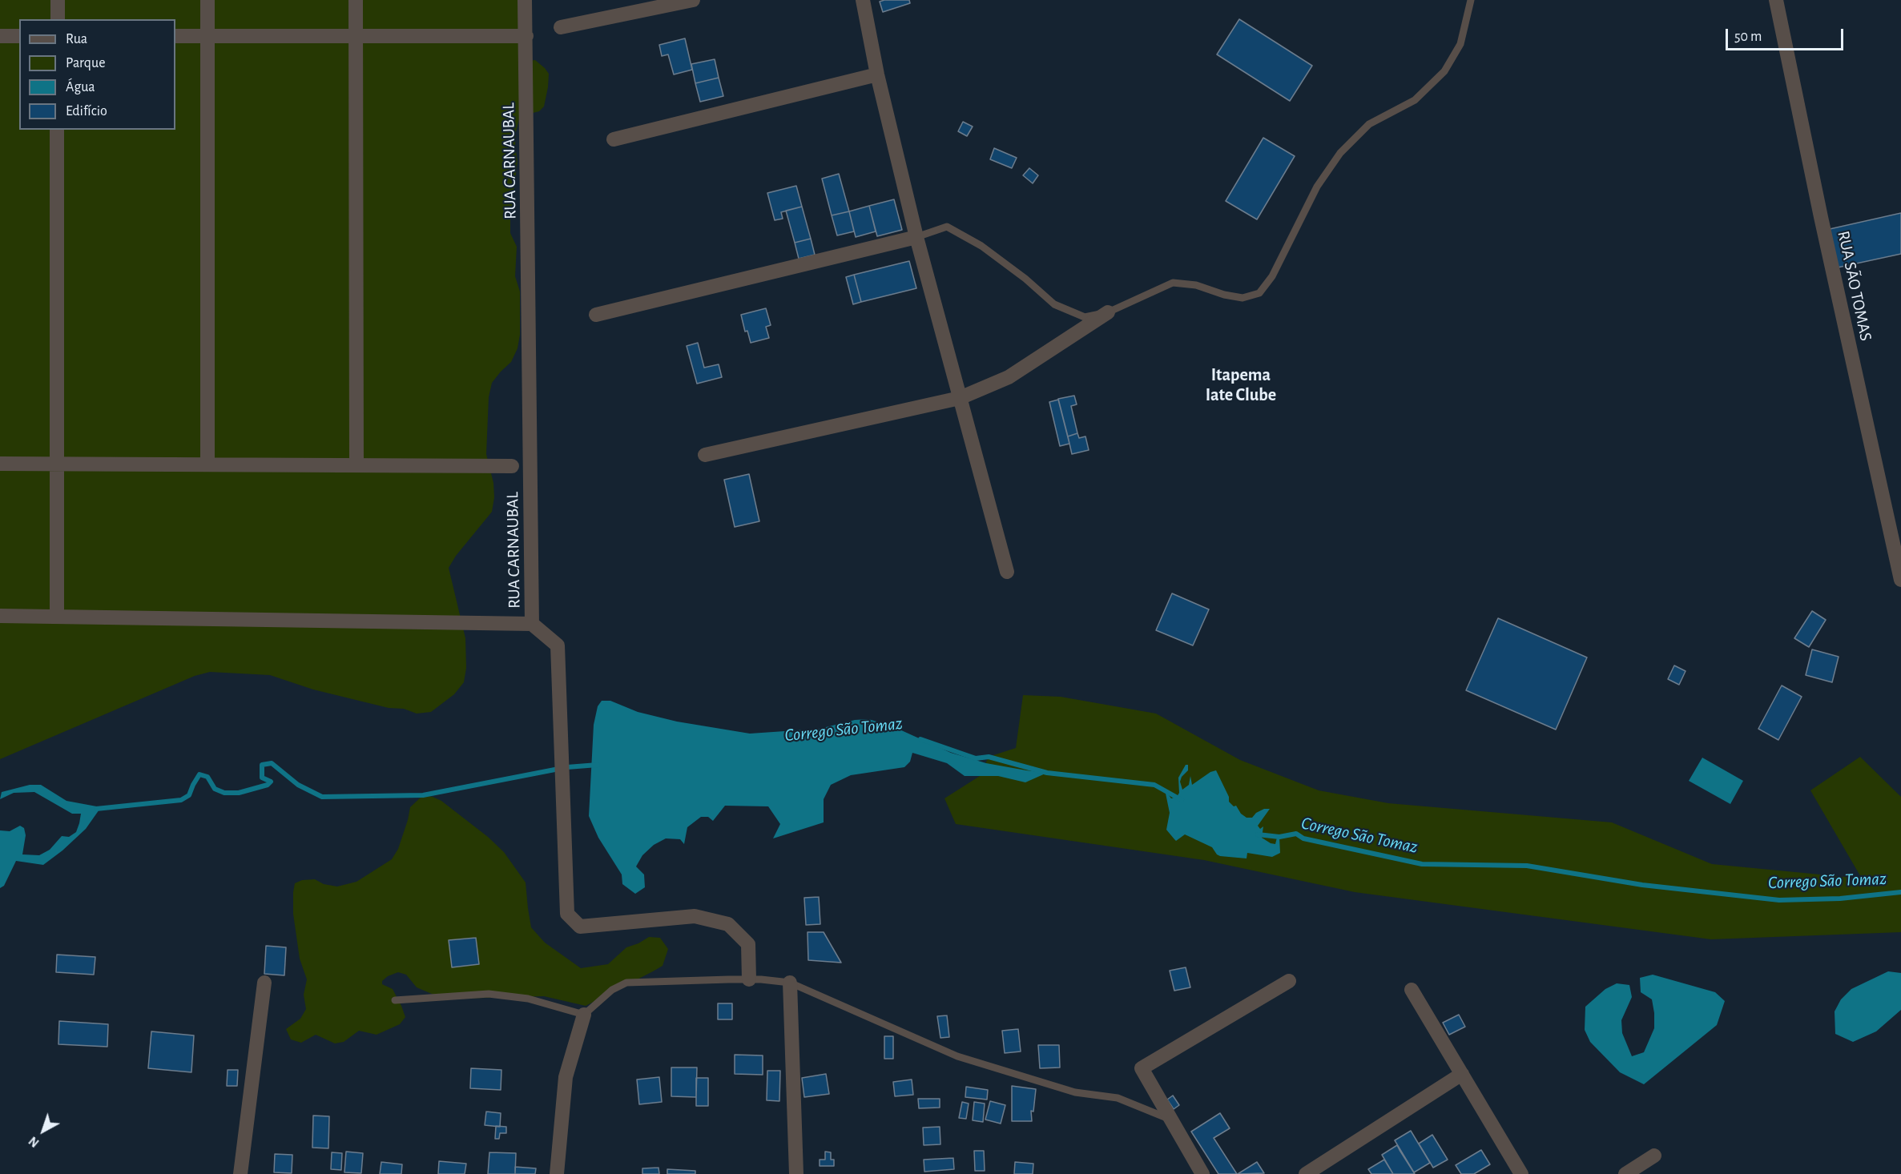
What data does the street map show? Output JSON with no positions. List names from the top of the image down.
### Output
{
  "streets": {
    "street": ["RUA CARNAUBAL", "RUA SÃO TOMAS"]
  },
  "districts": ["Itapema Iate Clube"],
  "water": ["Corrego São Tomaz"],
  "legend": [
    "Rua",
    "Parque",
    "Água",
    "Edifício"
  ],
  "scale_bar": "50 m",
  "north": "bottom left"
}
